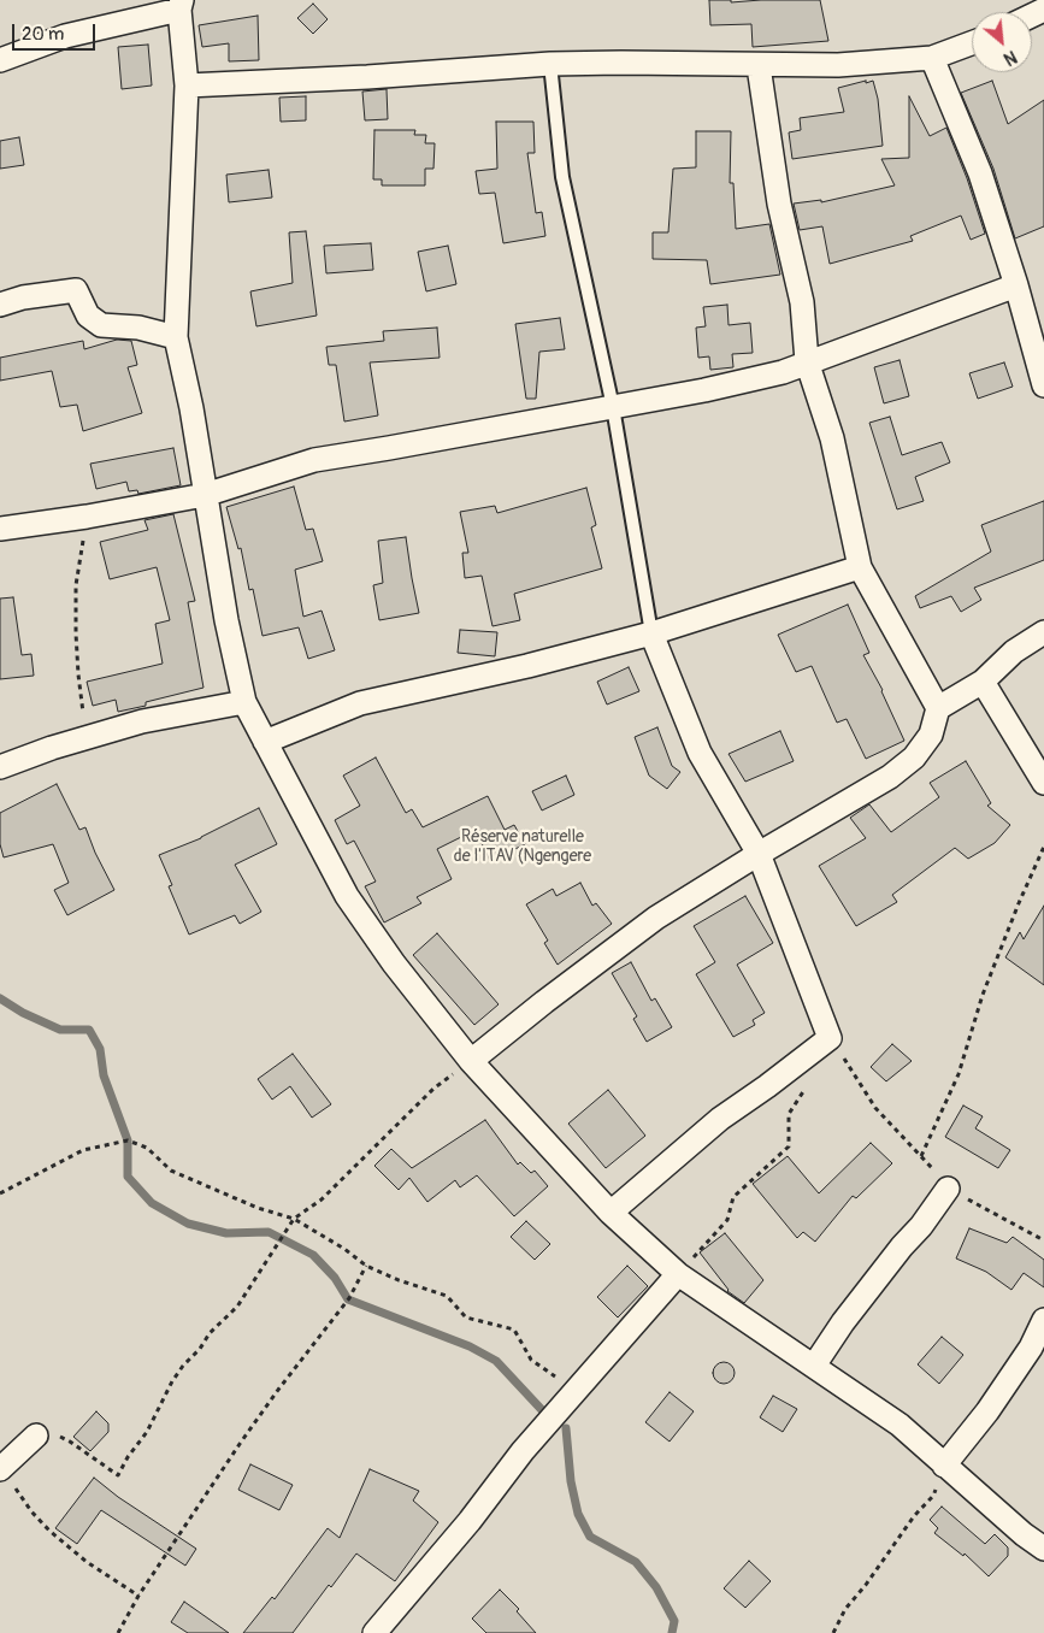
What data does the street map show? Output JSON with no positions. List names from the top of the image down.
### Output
{
  "parks": ["Réserve naturelle de l'ITAV (Ngengere"],
  "scale_bar": "20 m",
  "north": "bottom right"
}
